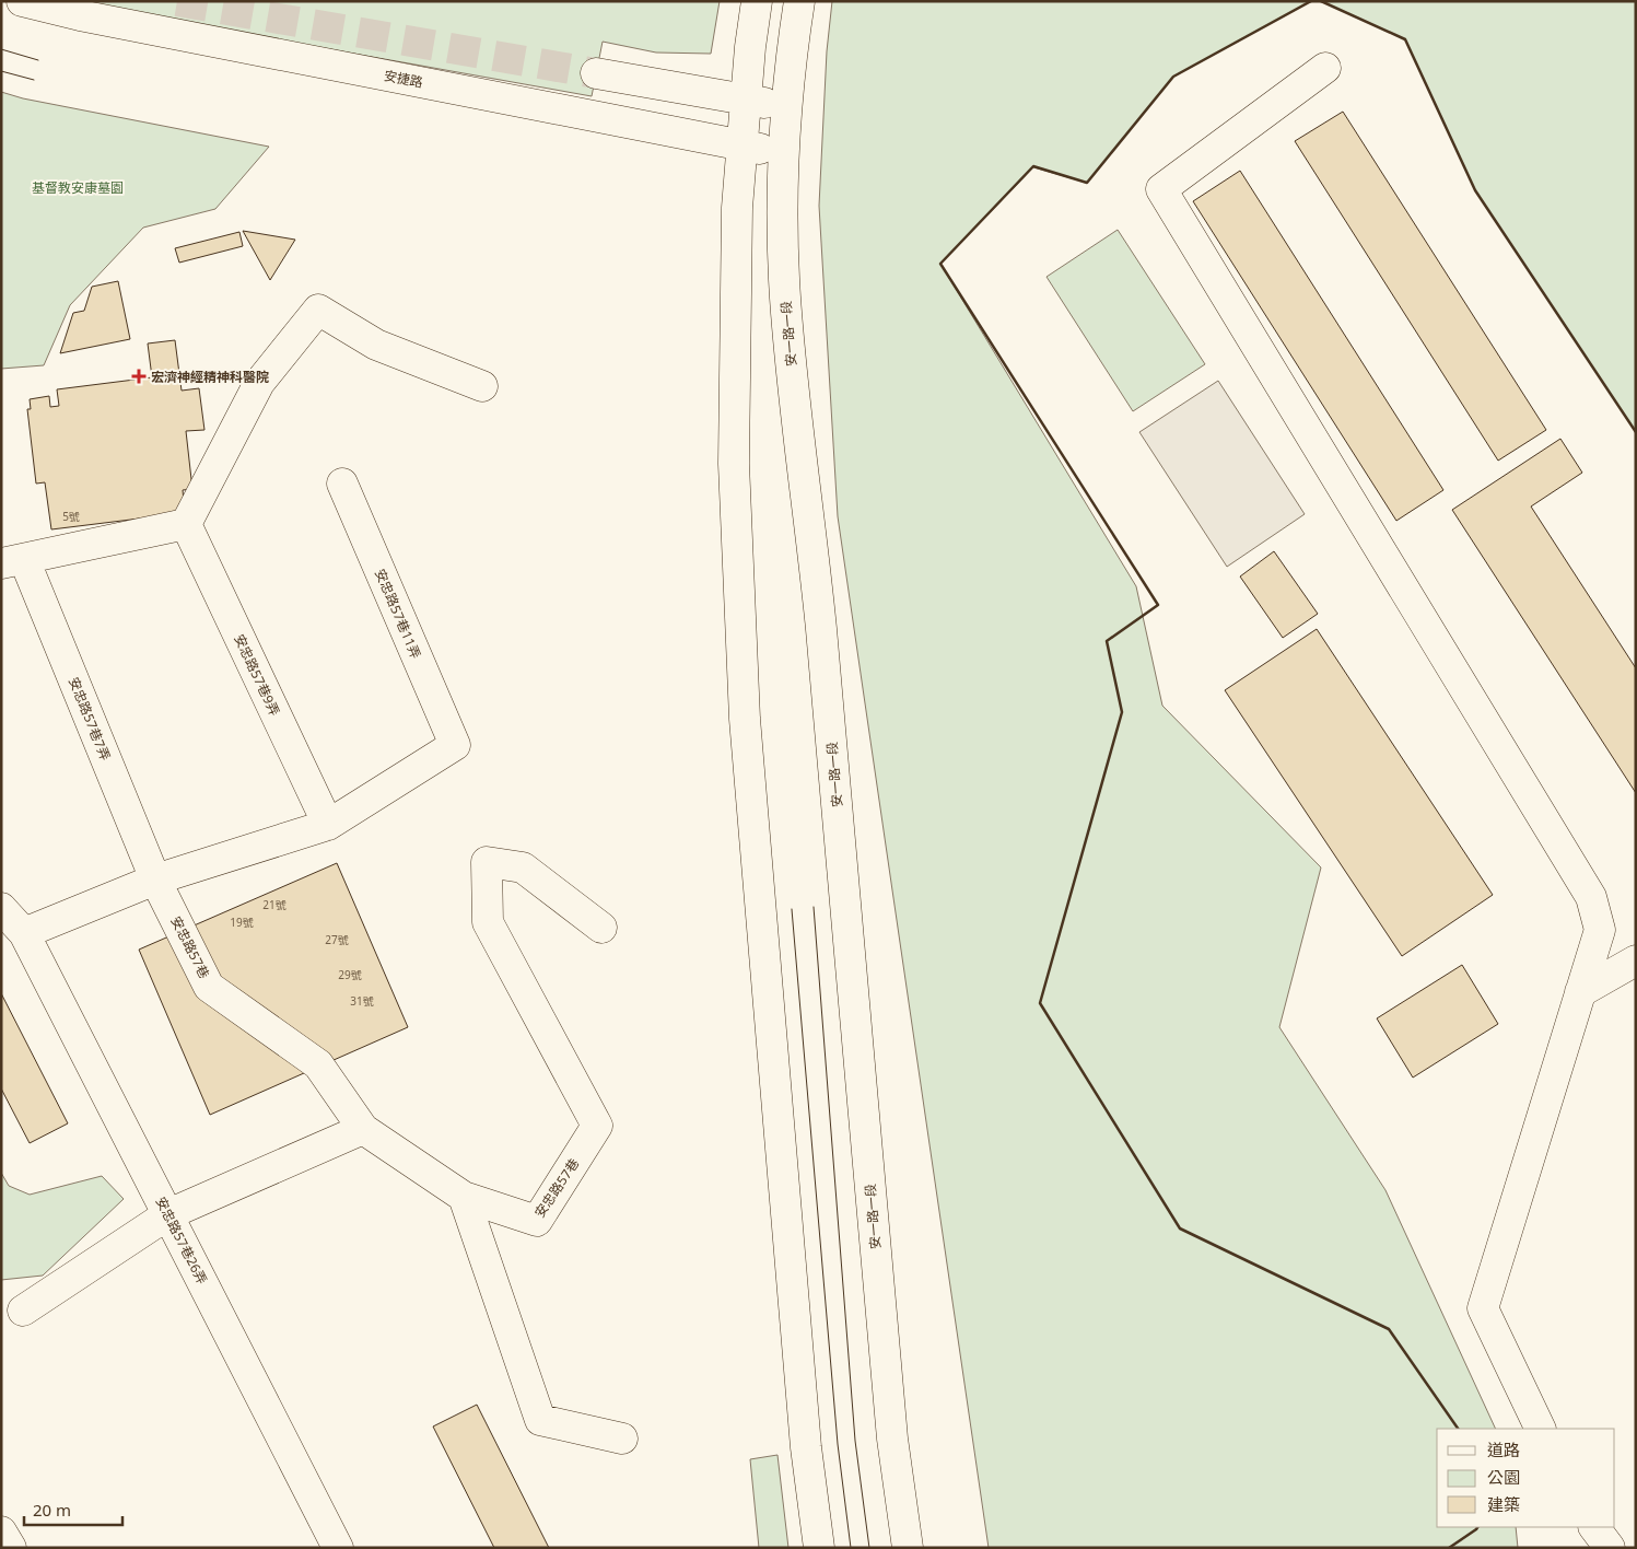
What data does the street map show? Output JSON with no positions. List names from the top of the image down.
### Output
{
  "streets": {
    "street": [
      "安捷路",
      "安一路一段",
      "安忠路57巷11弄",
      "安忠路57巷9弄",
      "安忠路57巷7弄",
      "安忠路57巷",
      "安忠路57巷26弄"
    ]
  },
  "crossings": [
    ["安捷路", "安一路一段"],
    ["安忠路57巷11弄", "安忠路57巷9弄"],
    ["安忠路57巷7弄", "安忠路57巷"]
  ],
  "parks": ["基督教安康墓園"],
  "places": {
    "health": ["宏濟神經精神科醫院"]
  },
  "house_numbers": [
    "5號",
    "21號",
    "19號",
    "27號",
    "29號",
    "31號"
  ],
  "legend": ["道路", "公園", "建築"],
  "scale_bar": "20 m"
}
